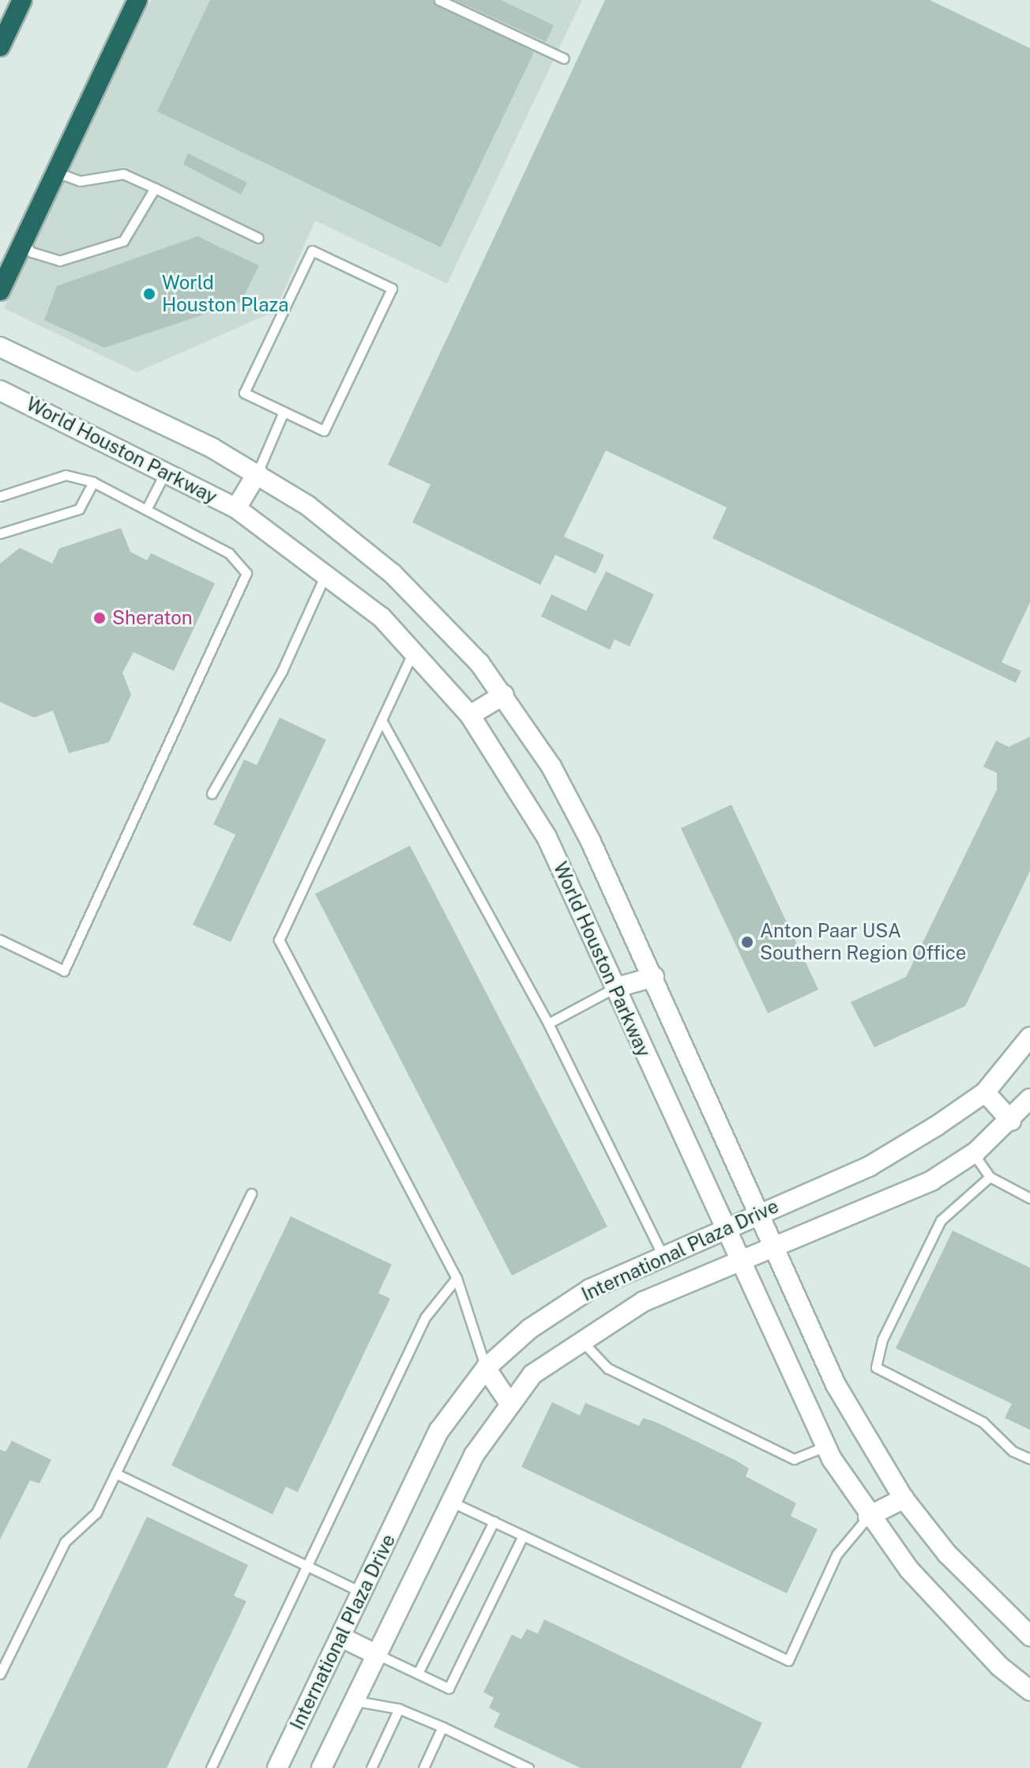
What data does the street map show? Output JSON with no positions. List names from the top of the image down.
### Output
{
  "streets": {
    "street": ["World Houston Parkway", "International Plaza Drive"]
  },
  "crossings": [
    ["World Houston Parkway", "International Plaza Drive"]
  ],
  "places": ["World Houston Plaza", "Sheraton", "Anton Paar USA Southern Region Office"]
}
